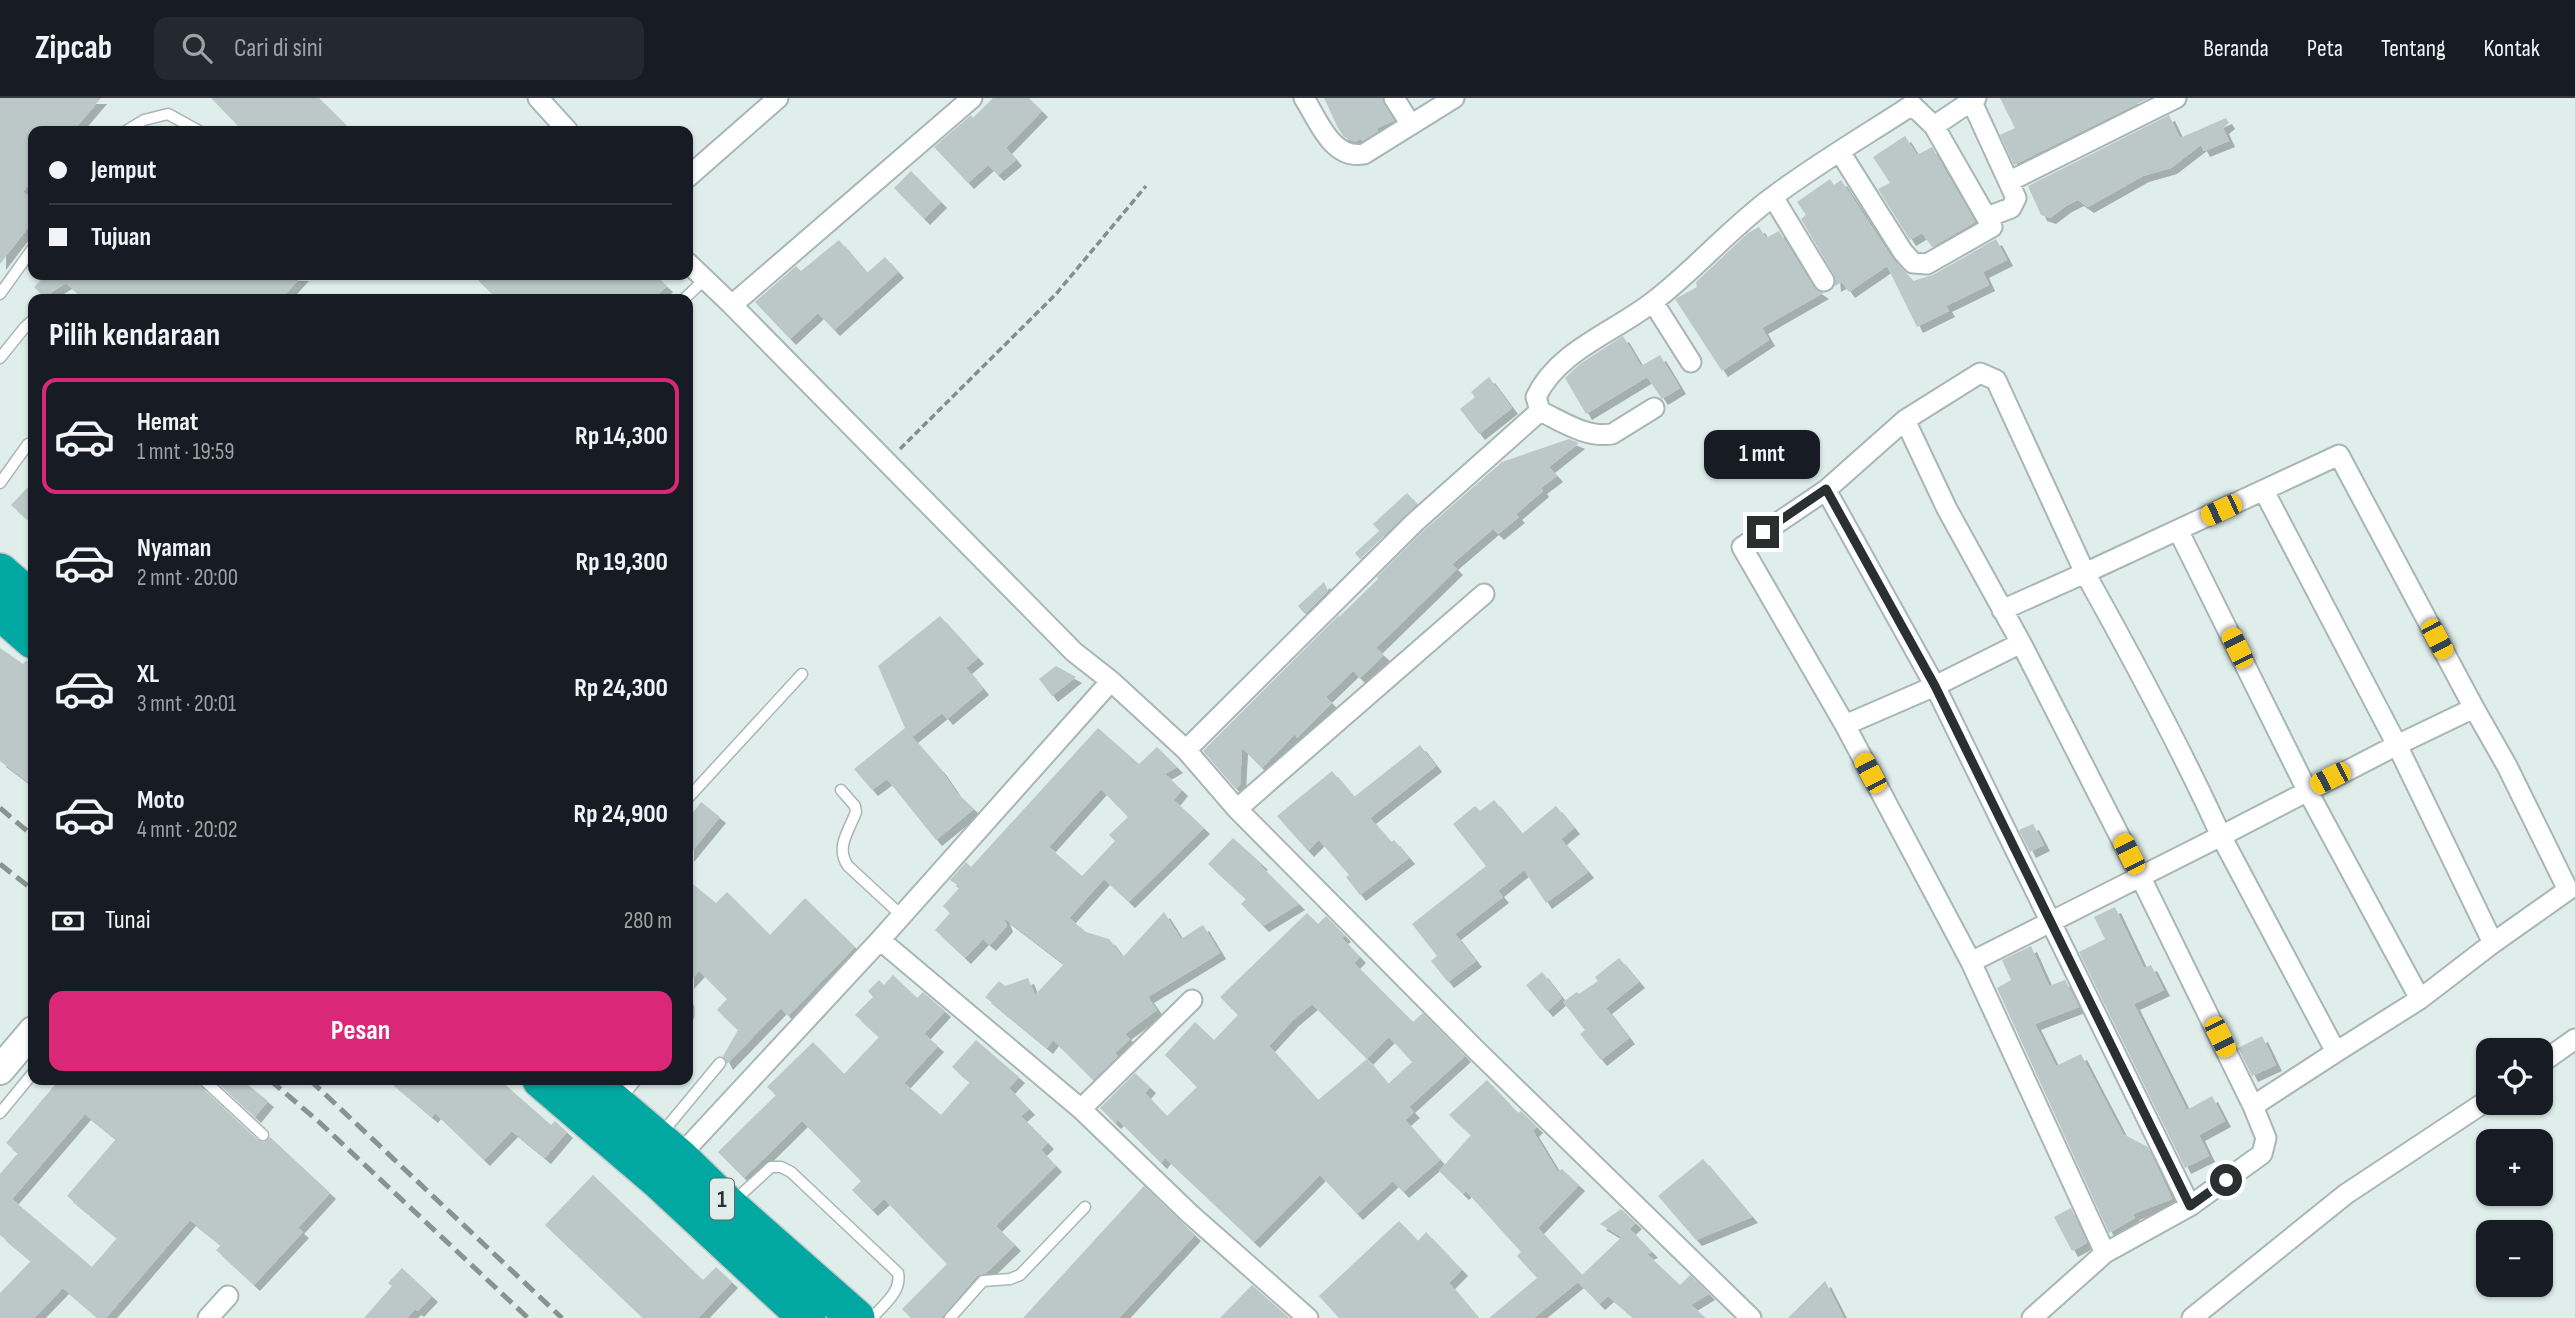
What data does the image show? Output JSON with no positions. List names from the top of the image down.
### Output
{
  "streets": {
    "highway": ["1"]
  },
  "page": {
    "header": "Zipcab",
    "search": "Cari di sini",
    "nav": [
      "Beranda",
      "Peta",
      "Tentang",
      "Kontak"
    ],
    "banner": ["Jemput", "Tujuan"],
    "heading": "Pilih kendaraan",
    "list": [
      {
        "name": "Hemat",
        "note": "1 mnt · 19:59",
        "value": "Rp 14,300"
      },
      {
        "name": "Nyaman",
        "note": "2 mnt · 20:00",
        "value": "Rp 19,300"
      },
      {
        "name": "XL",
        "note": "3 mnt · 20:01",
        "value": "Rp 24,300"
      },
      {
        "name": "Moto",
        "note": "4 mnt · 20:02",
        "value": "Rp 24,900"
      }
    ],
    "bubble": "1 mnt",
    "pay": ["Tunai", "280 m"],
    "buttons": "Pesan",
    "map_buttons": ["+", "−"]
  }
}
